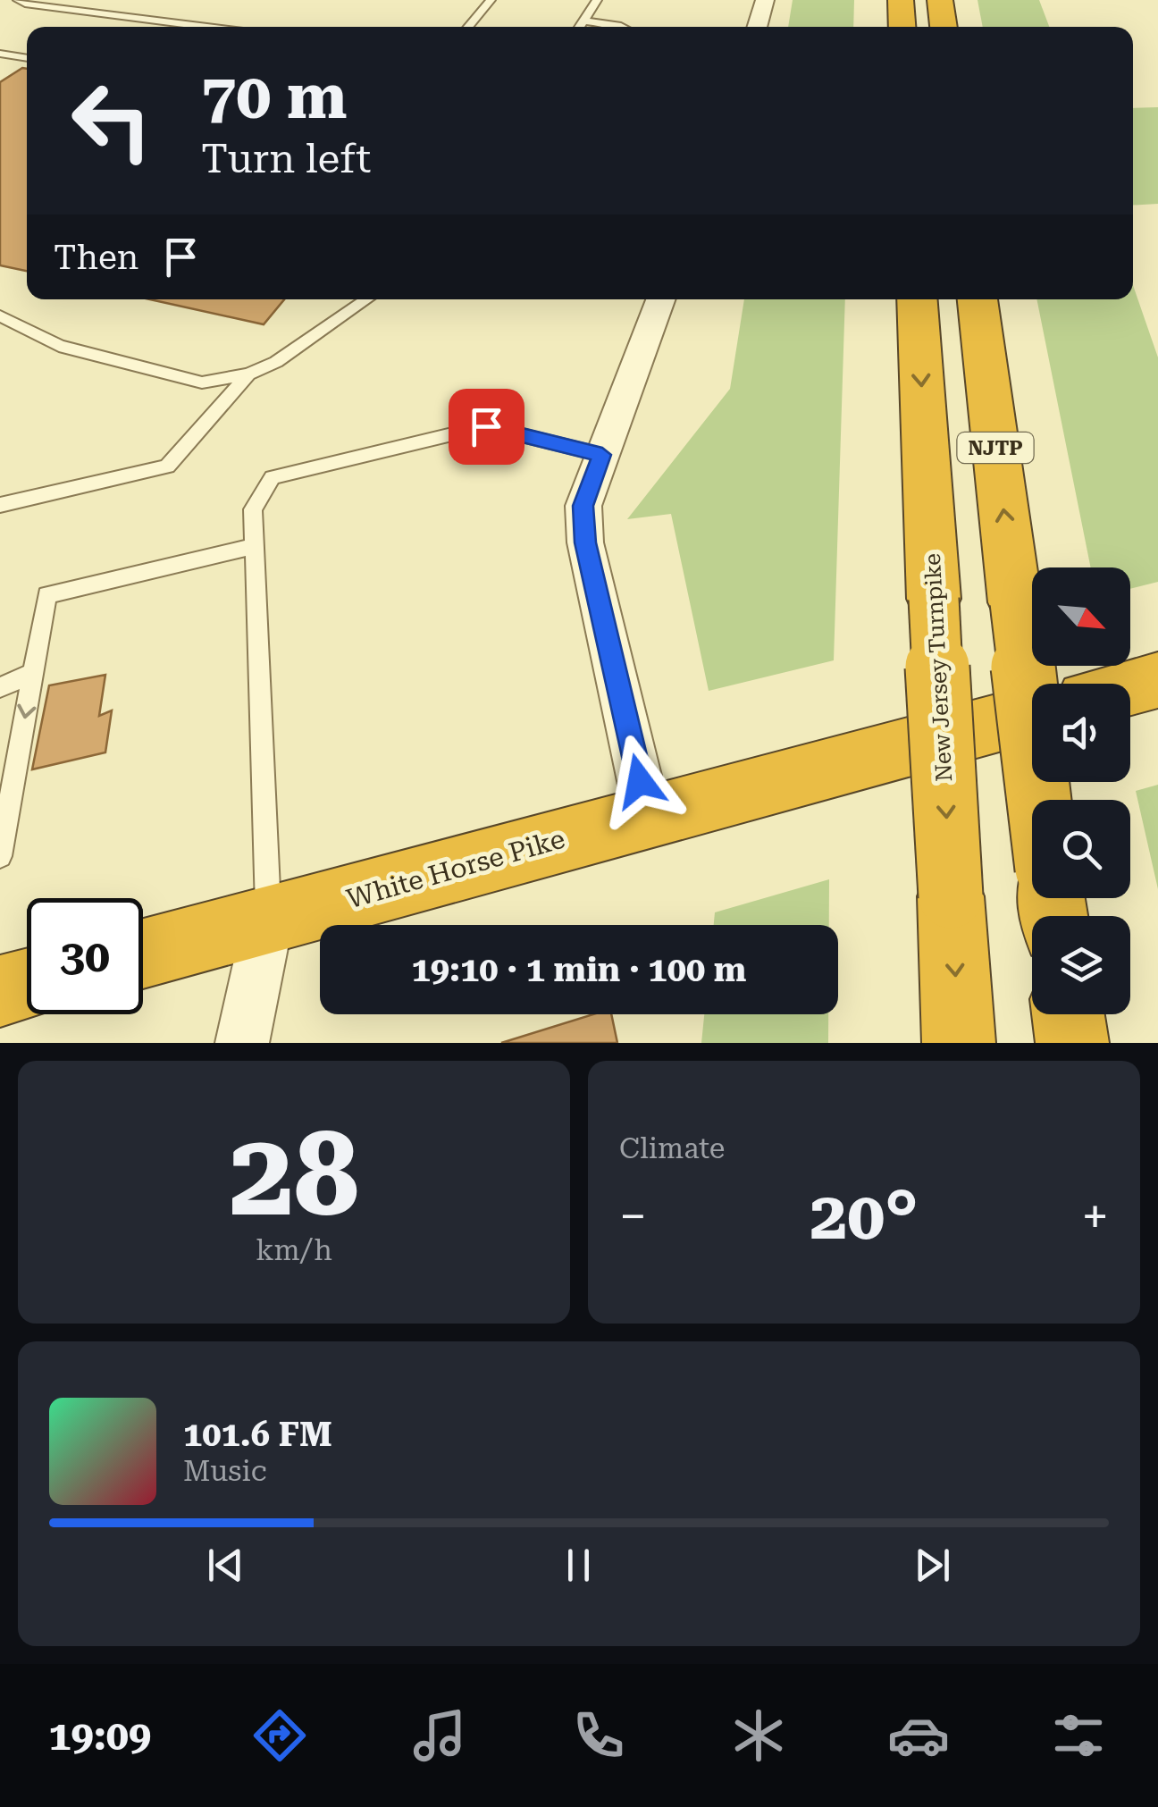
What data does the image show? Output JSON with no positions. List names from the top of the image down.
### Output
{
  "streets": {
    "highway": ["NJTP", "New Jersey Turnpike", "White Horse Pike"]
  },
  "north": "bottom right",
  "page": {
    "turn": ["70 m", "Turn left"],
    "then": "Then",
    "limit": "30",
    "trip": "19:10 · 1 min · 100 m",
    "tile": [
      ["28", "km/h"],
      "Climate"
    ],
    "heat": ["−", "20°", "+"],
    "song": ["101.6 FM", "Music"],
    "tabs": "19:09"
  }
}
